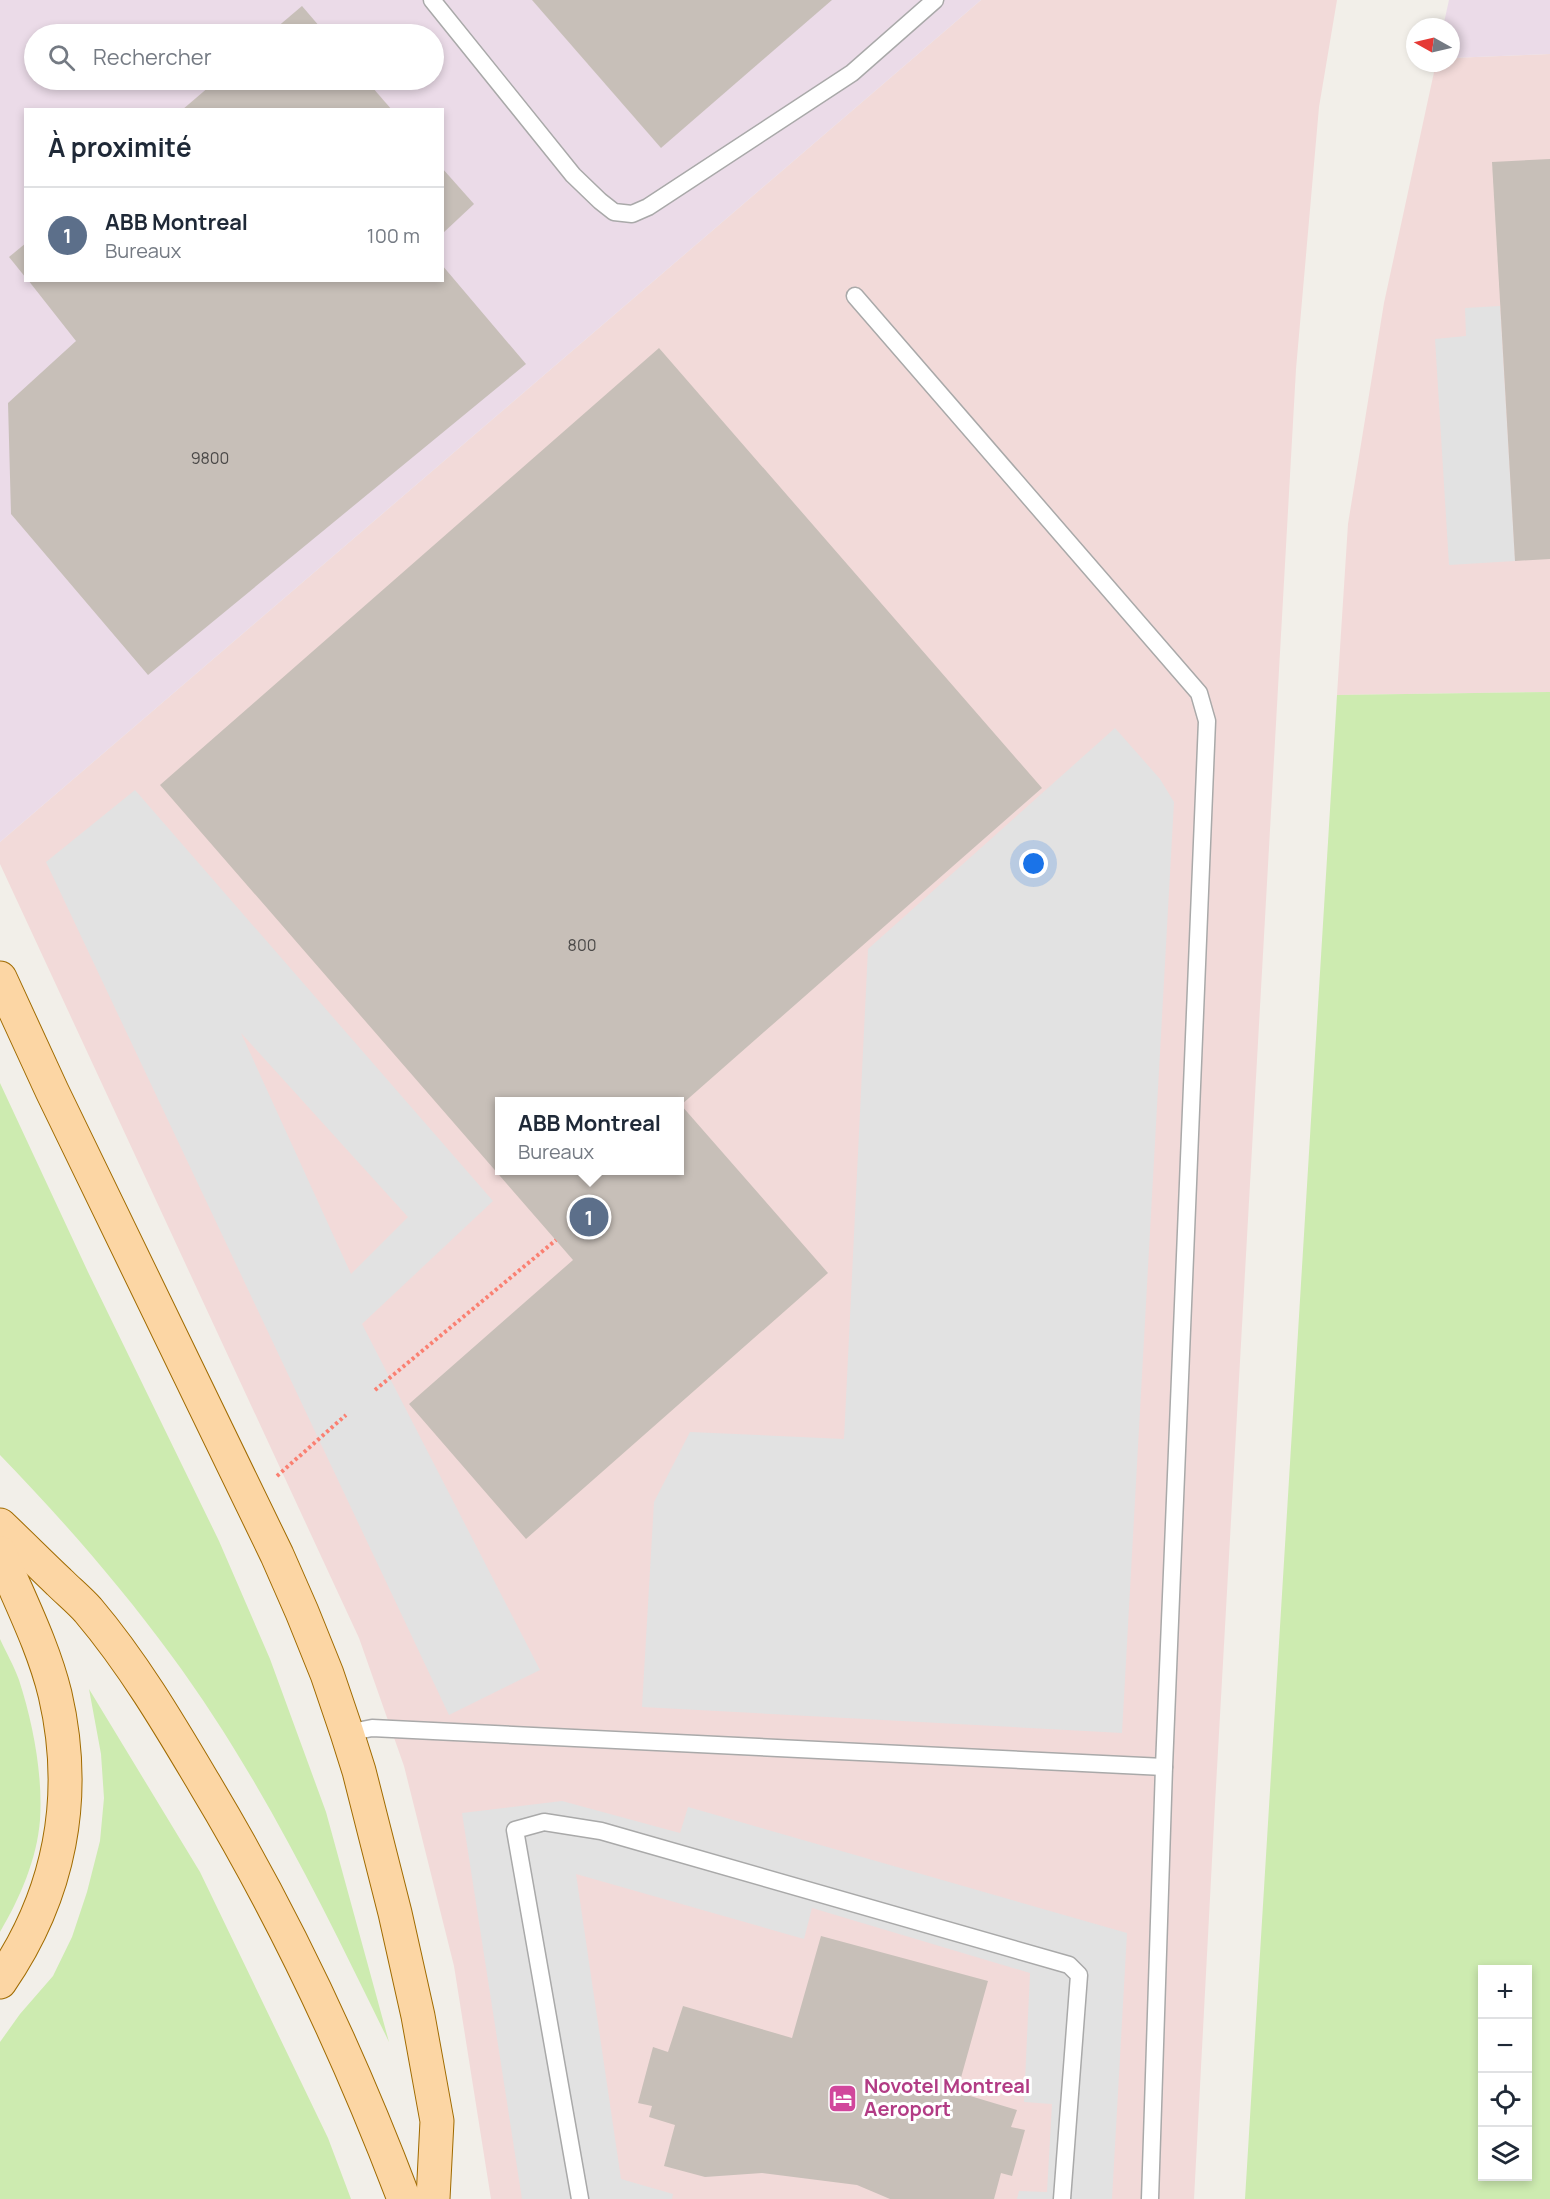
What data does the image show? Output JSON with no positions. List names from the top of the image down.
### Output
{
  "places": {
    "hotel": ["Novotel Montreal Aeroport"]
  },
  "house_numbers": ["9800", "800"],
  "north": "left",
  "page": {
    "search": "Rechercher",
    "heading": "À proximité",
    "list": [
      {
        "mark": "1",
        "name": "ABB Montreal",
        "note": "Bureaux",
        "value": "100 m"
      }
    ],
    "popup": ["ABB Montreal", "Bureaux"],
    "pins": "1",
    "map_buttons": ["+", "−"]
  }
}
